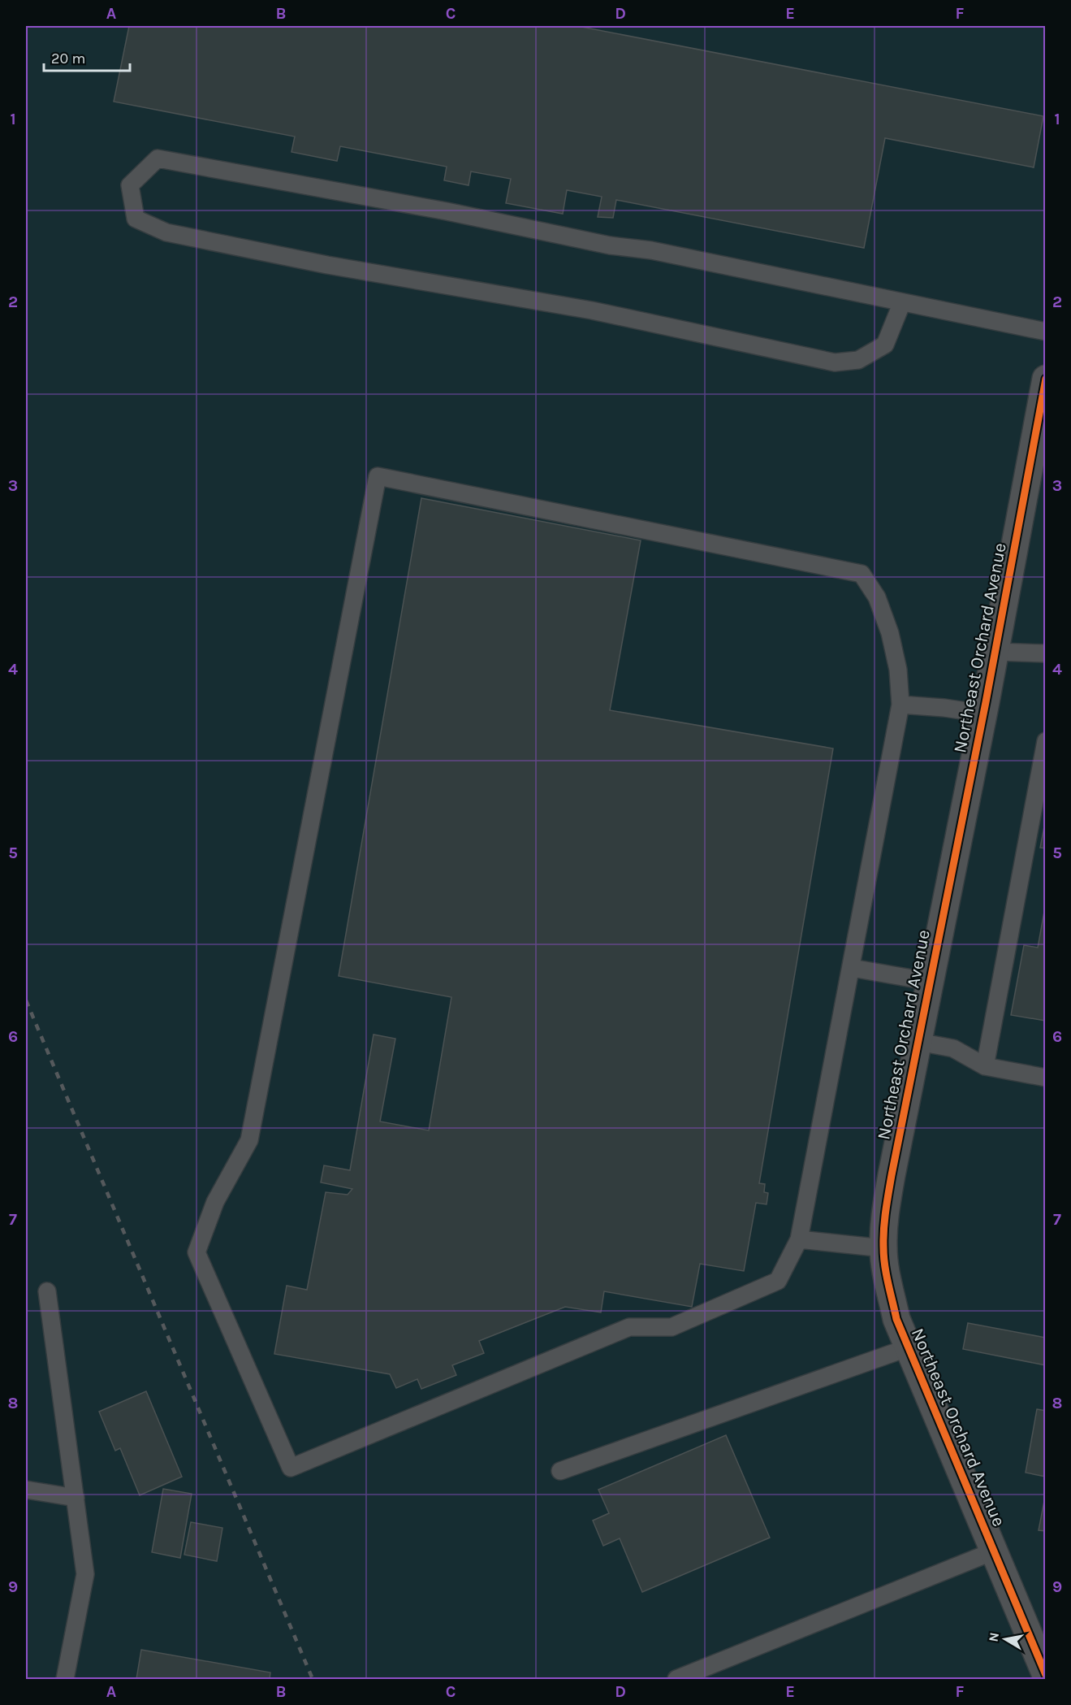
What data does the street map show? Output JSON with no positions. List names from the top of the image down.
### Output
{
  "streets": {
    "street": ["Northeast Orchard Avenue"]
  },
  "scale_bar": "20 m",
  "north": "left",
  "grid": {
    "columns": [
      "A",
      "B",
      "C",
      "D",
      "E",
      "F"
    ],
    "rows": [
      "1",
      "2",
      "3",
      "4",
      "5",
      "6",
      "7",
      "8",
      "9"
    ]
  }
}
